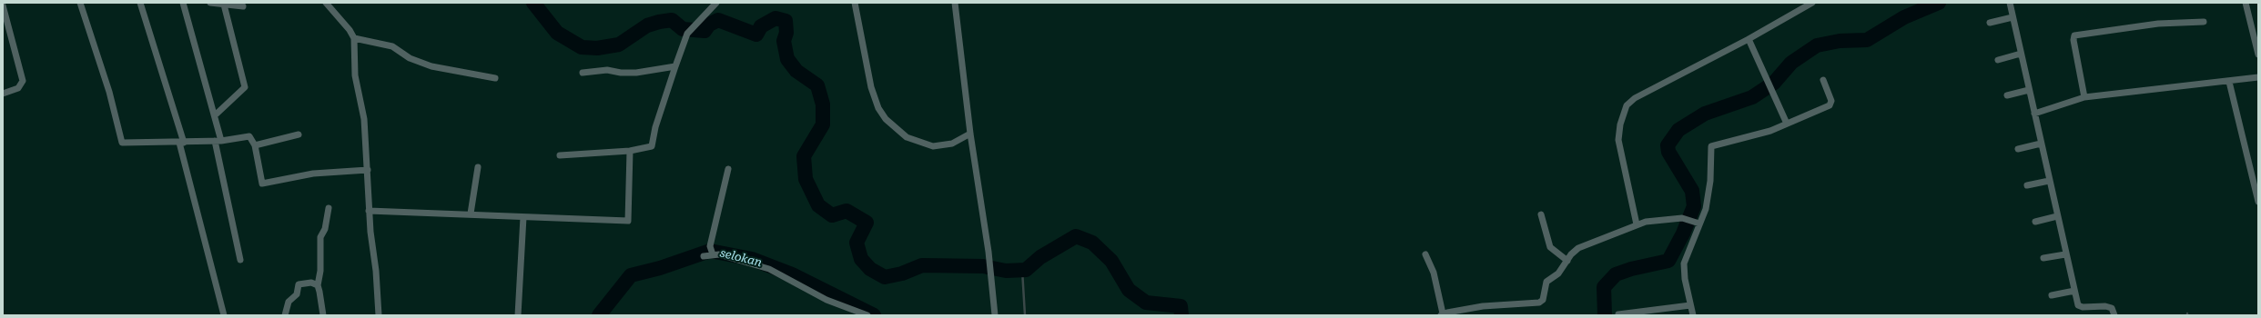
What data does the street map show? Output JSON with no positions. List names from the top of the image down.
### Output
{
  "water": ["selokan"]
}
